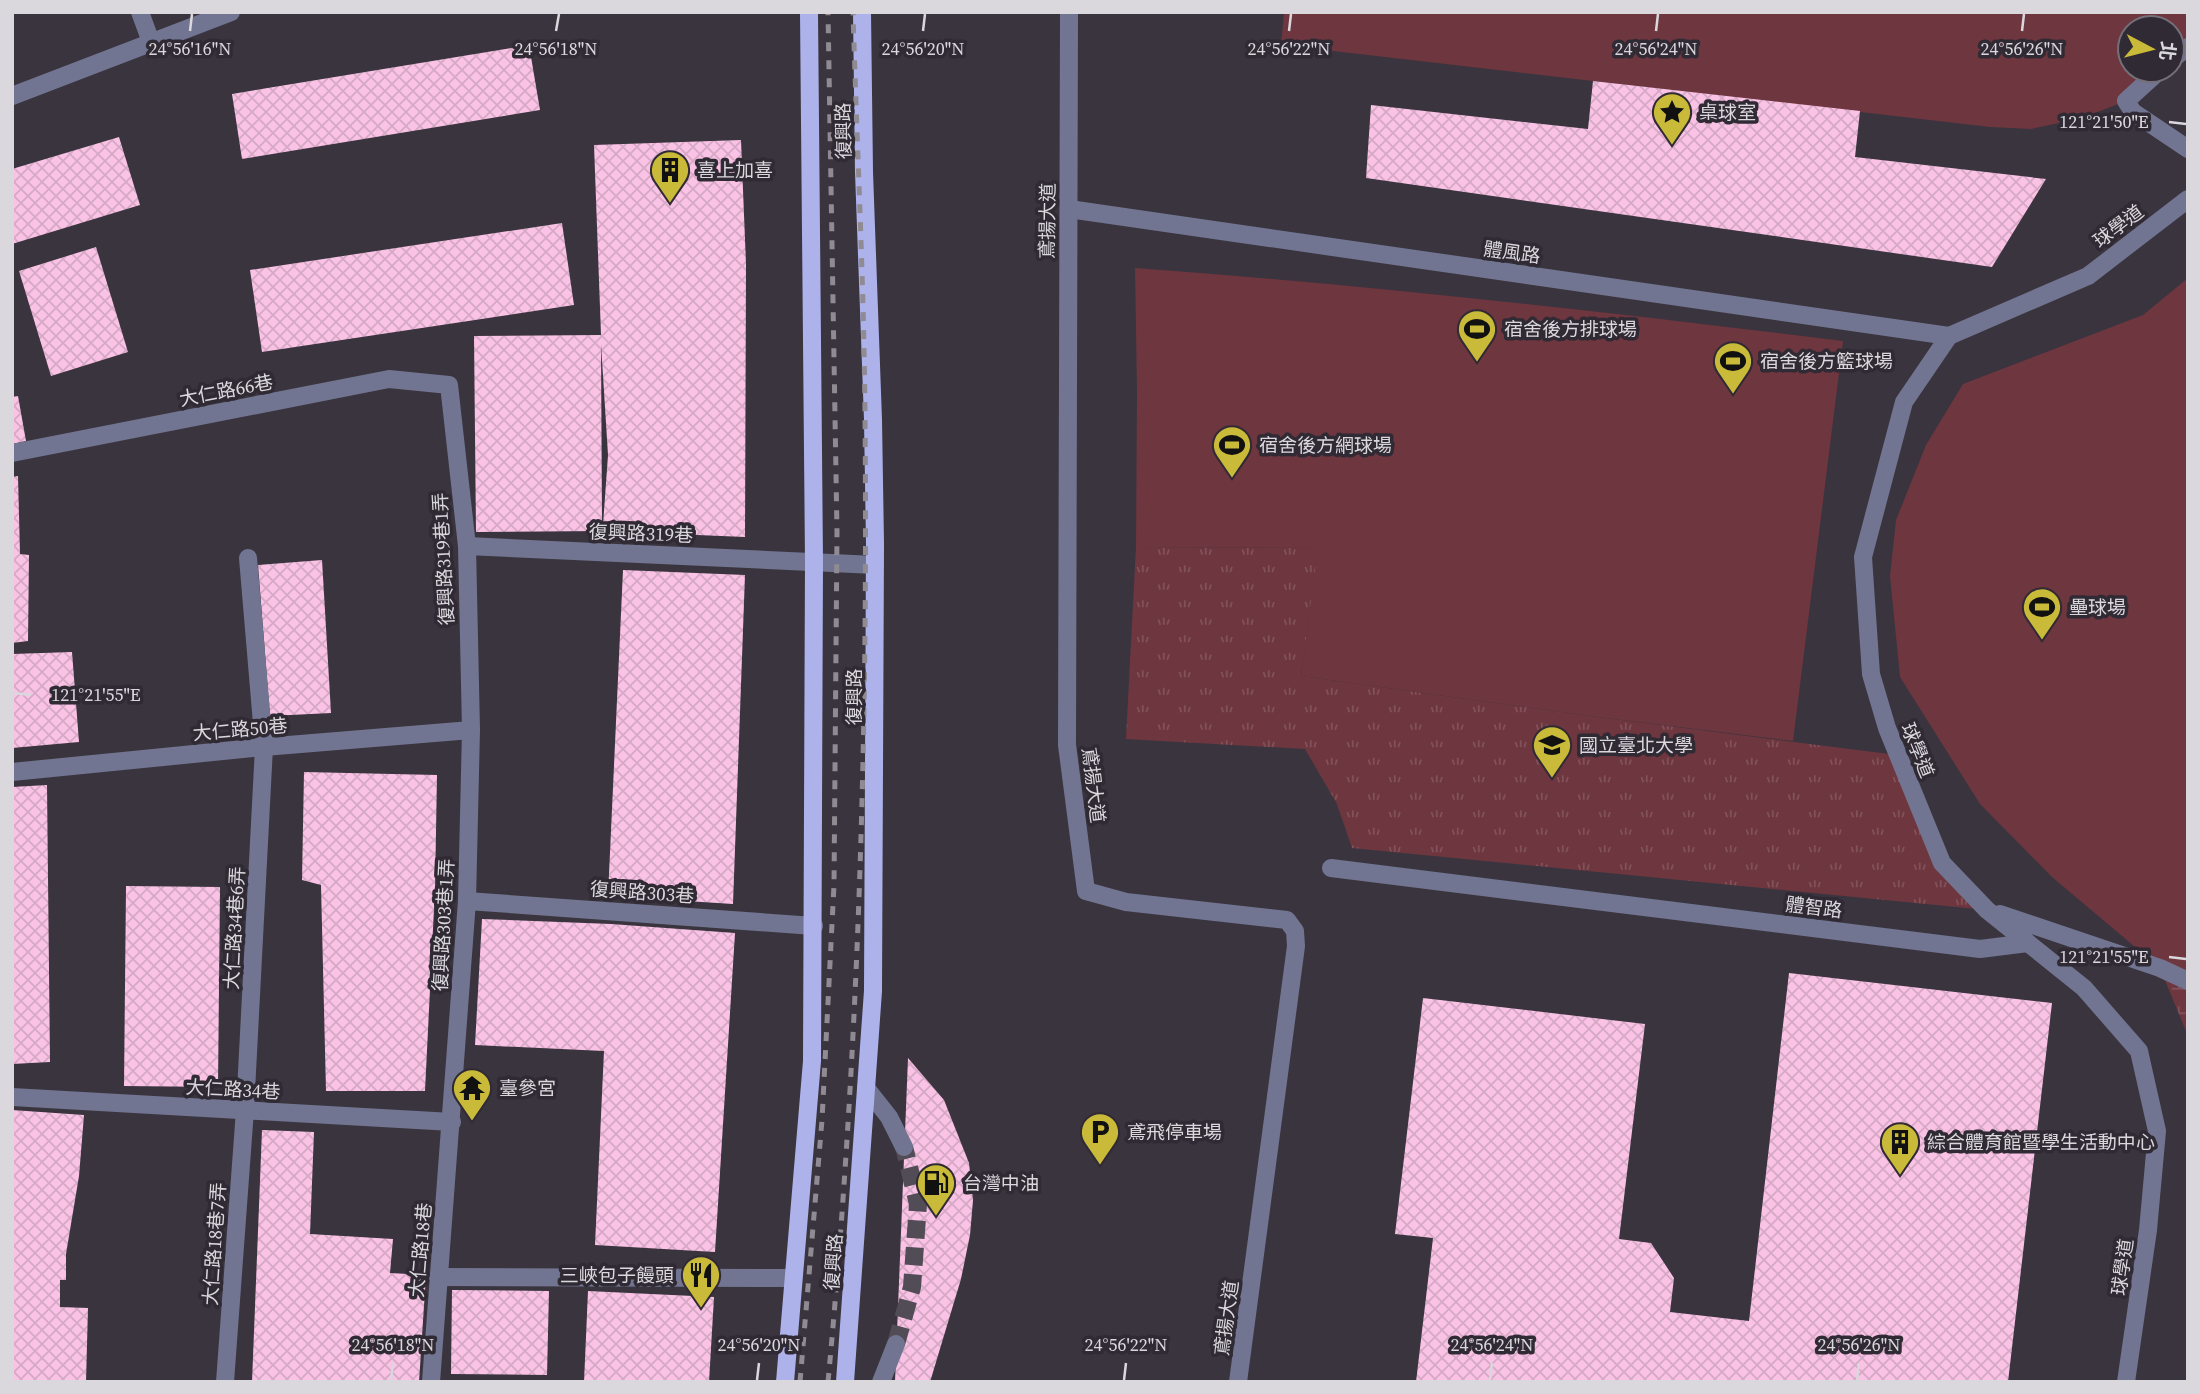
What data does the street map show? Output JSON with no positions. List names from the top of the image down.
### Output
{
  "streets": {
    "main road": ["復興路"],
    "street": [
      "鳶揚大道",
      "球學道",
      "體風路",
      "大仁路66巷",
      "復興路319巷",
      "復興路319巷1弄",
      "大仁路50巷",
      "復興路303巷",
      "體智路",
      "復興路303巷1弄",
      "大仁路34巷6弄",
      "大仁路34巷",
      "大仁路18巷7弄",
      "大仁路18巷"
    ]
  },
  "crossings": [
    ["復興路", "復興路319巷"],
    ["復興路", "復興路303巷"],
    ["鳶揚大道", "體風路"],
    ["球學道", "體風路"],
    ["球學道", "體智路"],
    ["大仁路66巷", "復興路319巷1弄"],
    ["復興路319巷", "復興路319巷1弄"],
    ["復興路319巷1弄", "大仁路50巷"],
    ["復興路319巷1弄", "復興路303巷1弄"],
    ["大仁路50巷", "復興路303巷1弄"],
    ["大仁路50巷", "大仁路34巷6弄"],
    ["復興路303巷", "復興路303巷1弄"],
    ["復興路303巷1弄", "大仁路34巷"],
    ["復興路303巷1弄", "大仁路18巷"],
    ["大仁路34巷6弄", "大仁路34巷"],
    ["大仁路34巷6弄", "大仁路18巷7弄"],
    ["大仁路34巷", "大仁路18巷7弄"],
    ["大仁路34巷", "大仁路18巷"]
  ],
  "places": {
    "place": ["桌球室"],
    "building": ["喜上加喜", "綜合體育館暨學生活動中心"],
    "sports": [
      "宿舍後方排球場",
      "宿舍後方籃球場",
      "宿舍後方網球場",
      "壘球場"
    ],
    "school or university": ["國立臺北大學"],
    "temple": ["臺參宮"],
    "parking": ["鳶飛停車場"],
    "fuel station": ["台灣中油"],
    "restaurant": ["三峽包子饅頭"]
  },
  "north": "right",
  "coordinates": [
    "24°56'16\"N",
    "24°56'18\"N",
    "24°56'20\"N",
    "24°56'22\"N",
    "24°56'24\"N",
    "24°56'26\"N",
    "121°21'50\"E",
    "121°21'55\"E"
  ]
}
